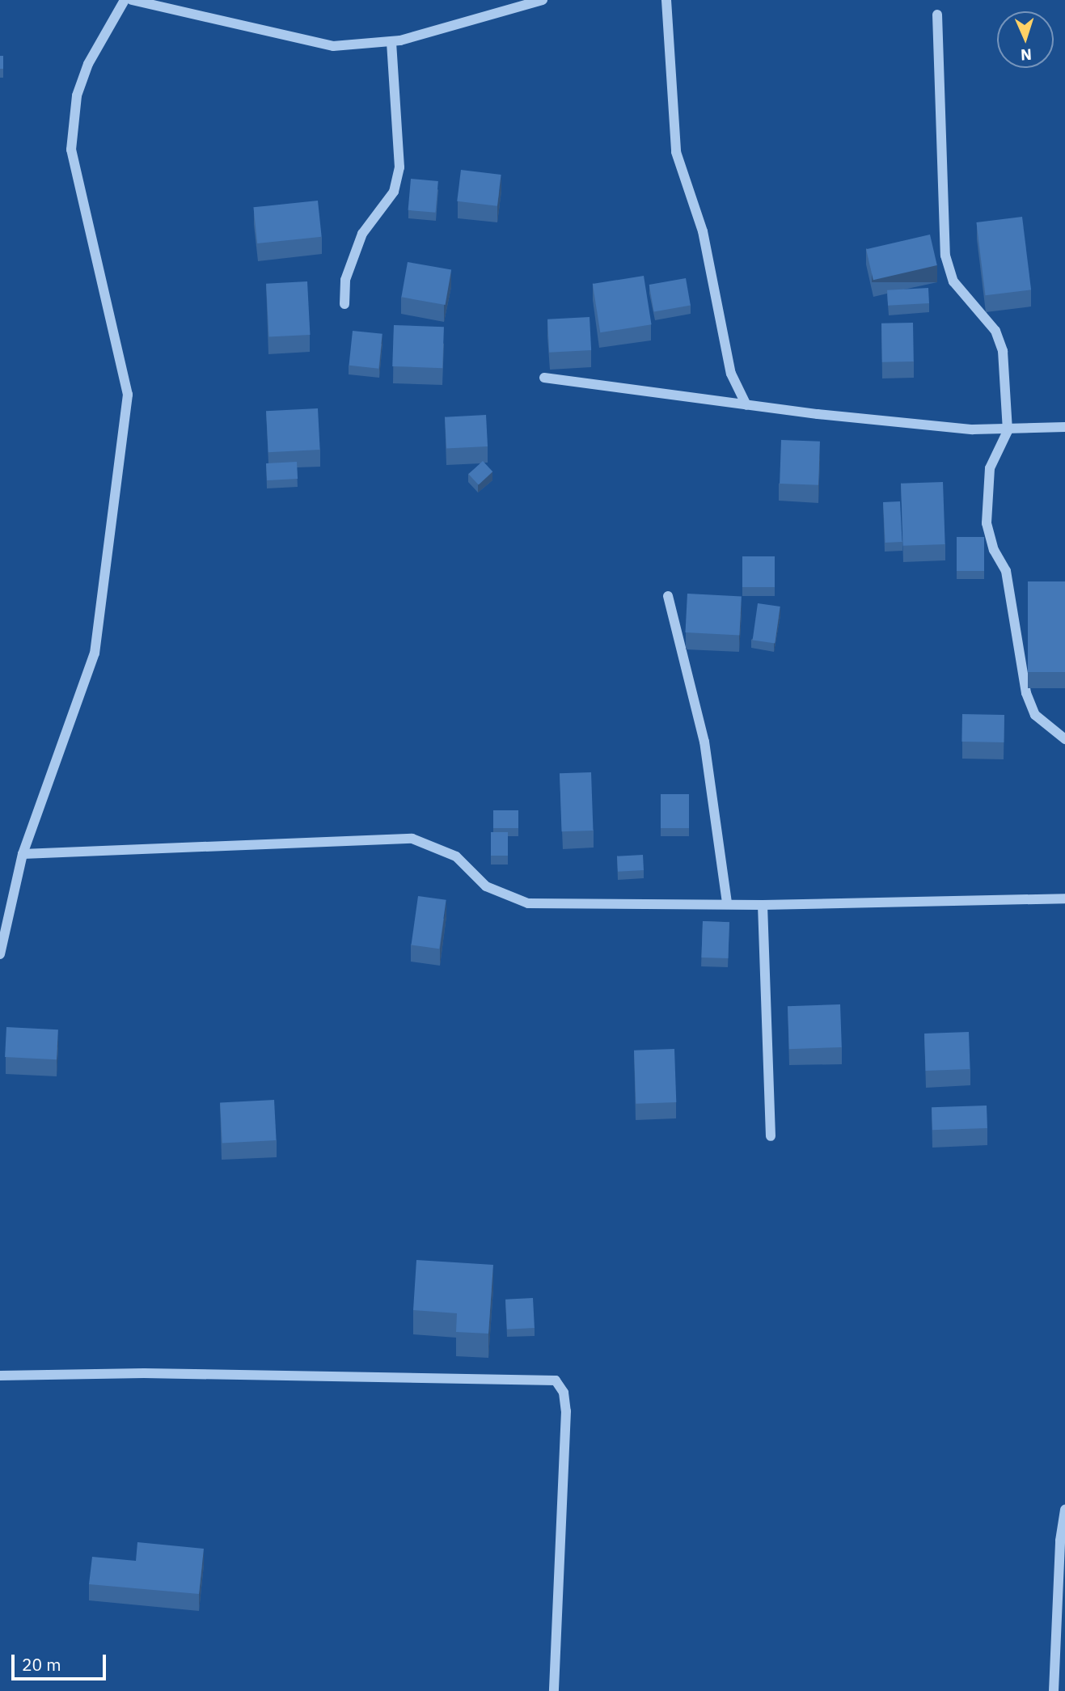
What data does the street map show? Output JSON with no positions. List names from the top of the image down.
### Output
{
  "scale_bar": "20 m",
  "north": "bottom"
}
